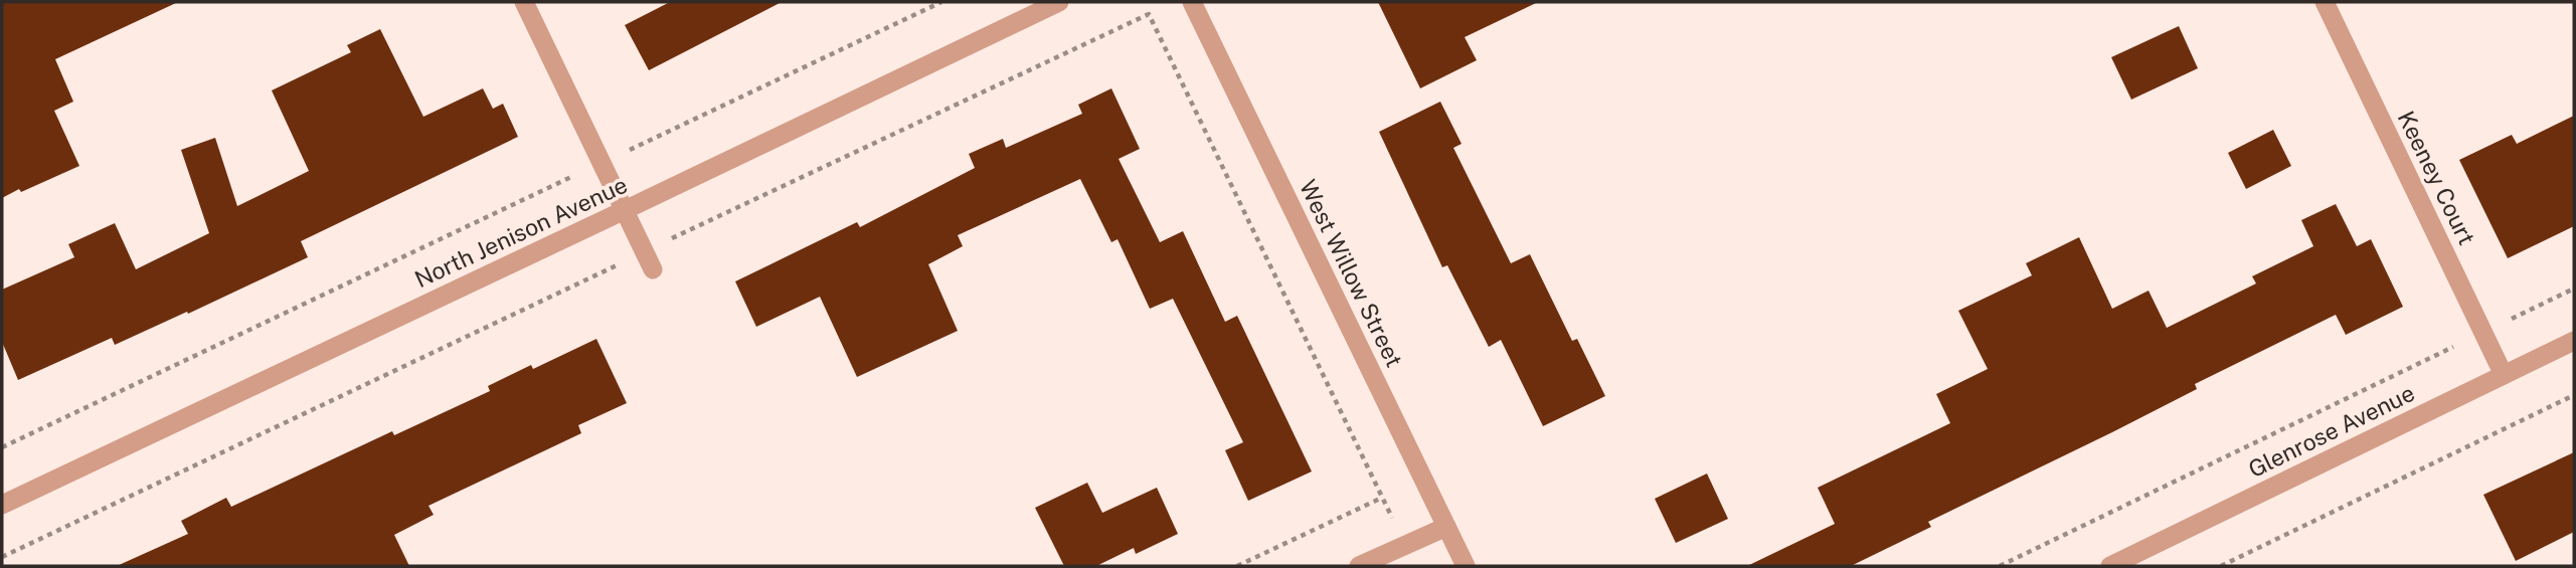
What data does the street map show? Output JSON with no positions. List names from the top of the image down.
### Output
{
  "streets": {
    "street": [
      "Keeney Court",
      "North Jenison Avenue",
      "West Willow Street",
      "Glenrose Avenue"
    ]
  },
  "crossings": [
    ["Keeney Court", "Glenrose Avenue"]
  ]
}
